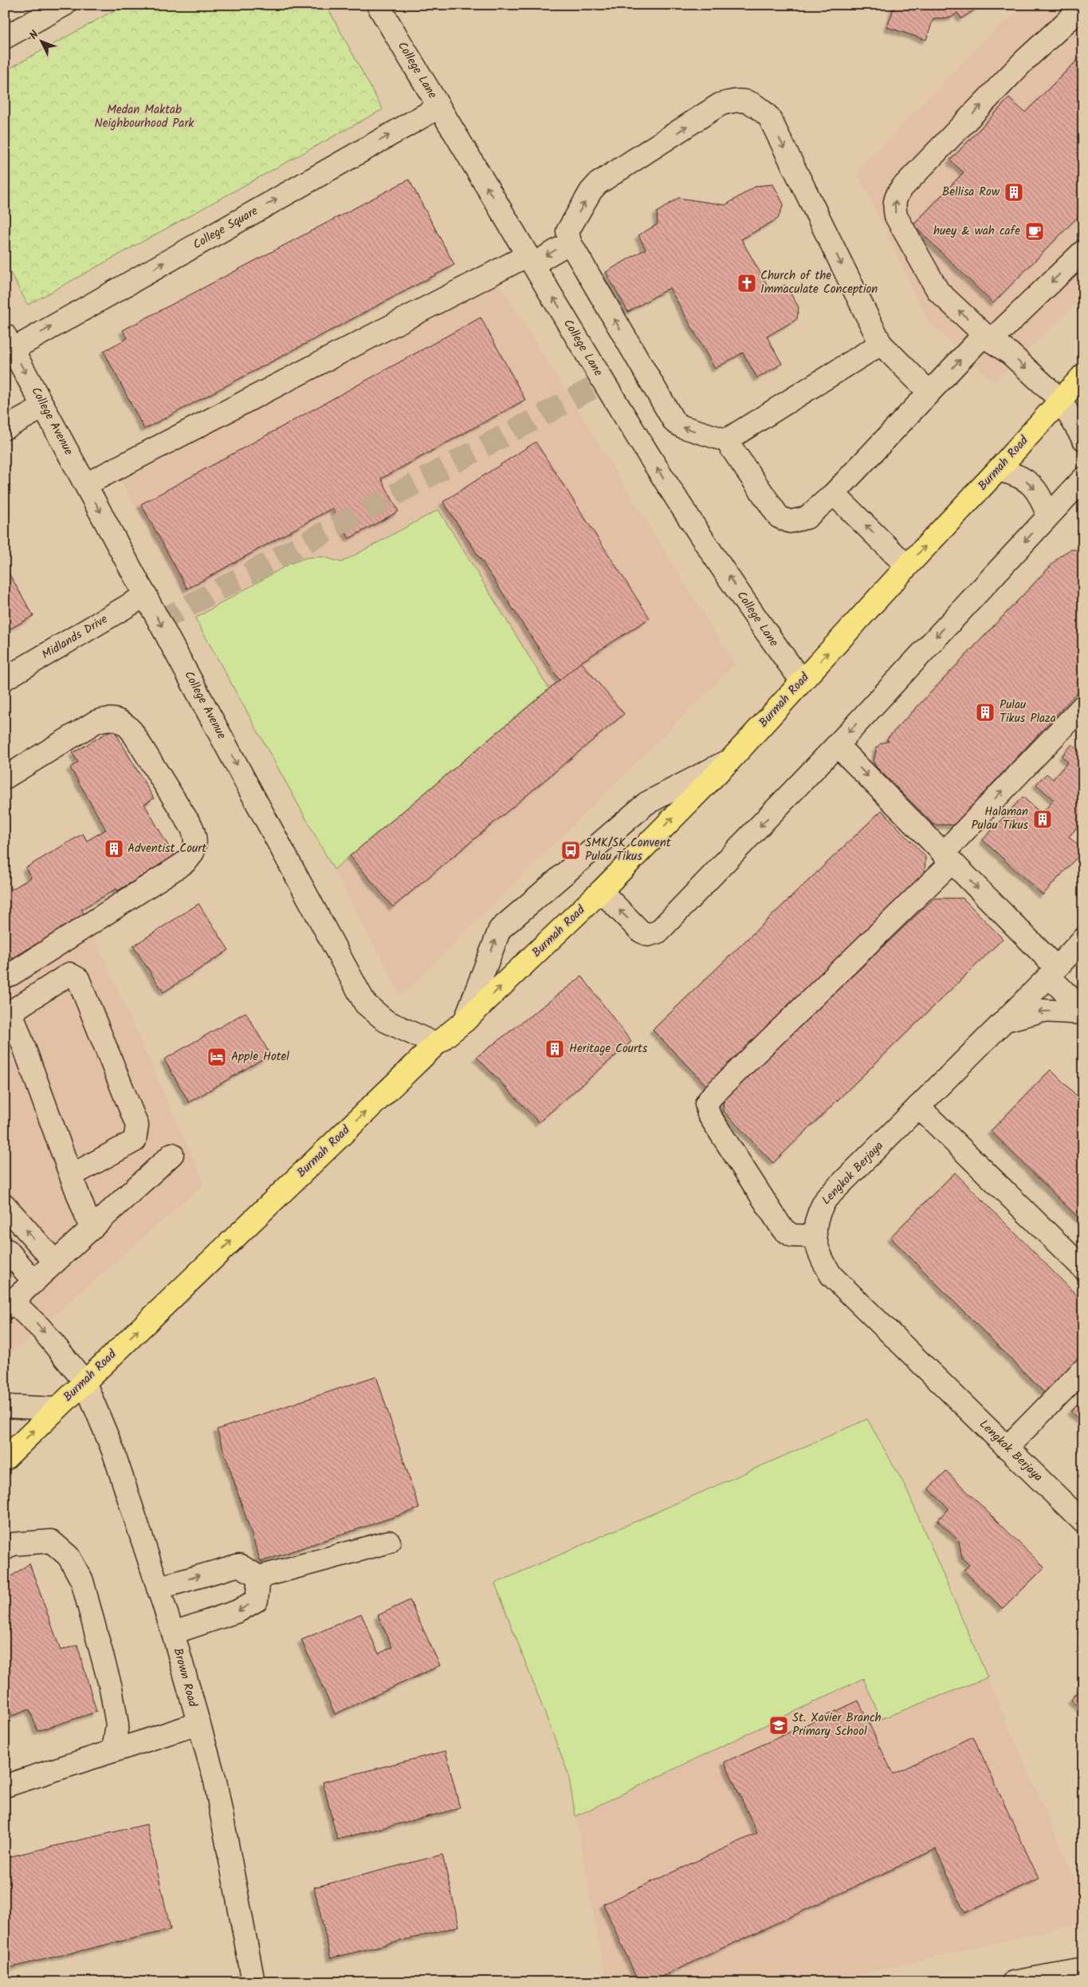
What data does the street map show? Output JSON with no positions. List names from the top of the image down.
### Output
{
  "streets": {
    "main road": ["Burmah Road"],
    "street": [
      "College Lane",
      "College Square",
      "College Avenue",
      "Midlands Drive",
      "Lengkok Berjaya",
      "Brown Road"
    ]
  },
  "crossings": [
    ["College Lane", "College Square"],
    ["College Lane", "Burmah Road"],
    ["College Square", "College Avenue"],
    ["College Avenue", "Burmah Road"],
    ["College Avenue", "Midlands Drive"],
    ["Burmah Road", "Brown Road"]
  ],
  "one_way": ["College Avenue", "Burmah Road"],
  "parks": ["Medan Maktab Neighbourhood Park"],
  "places": {
    "building": [
      "Bellisa Row",
      "Pulau Tikus Plaza",
      "Halaman Pulau Tikus",
      "Adventist Court",
      "Heritage Courts"
    ],
    "cafe": ["huey & wah cafe"],
    "church": ["Church of the Immaculate Conception"],
    "bus stop": ["SMK/SK Convent Pulau Tikus"],
    "hotel": ["Apple Hotel"],
    "school or university": ["St. Xavier Branch Primary School"]
  },
  "north": "top left"
}
